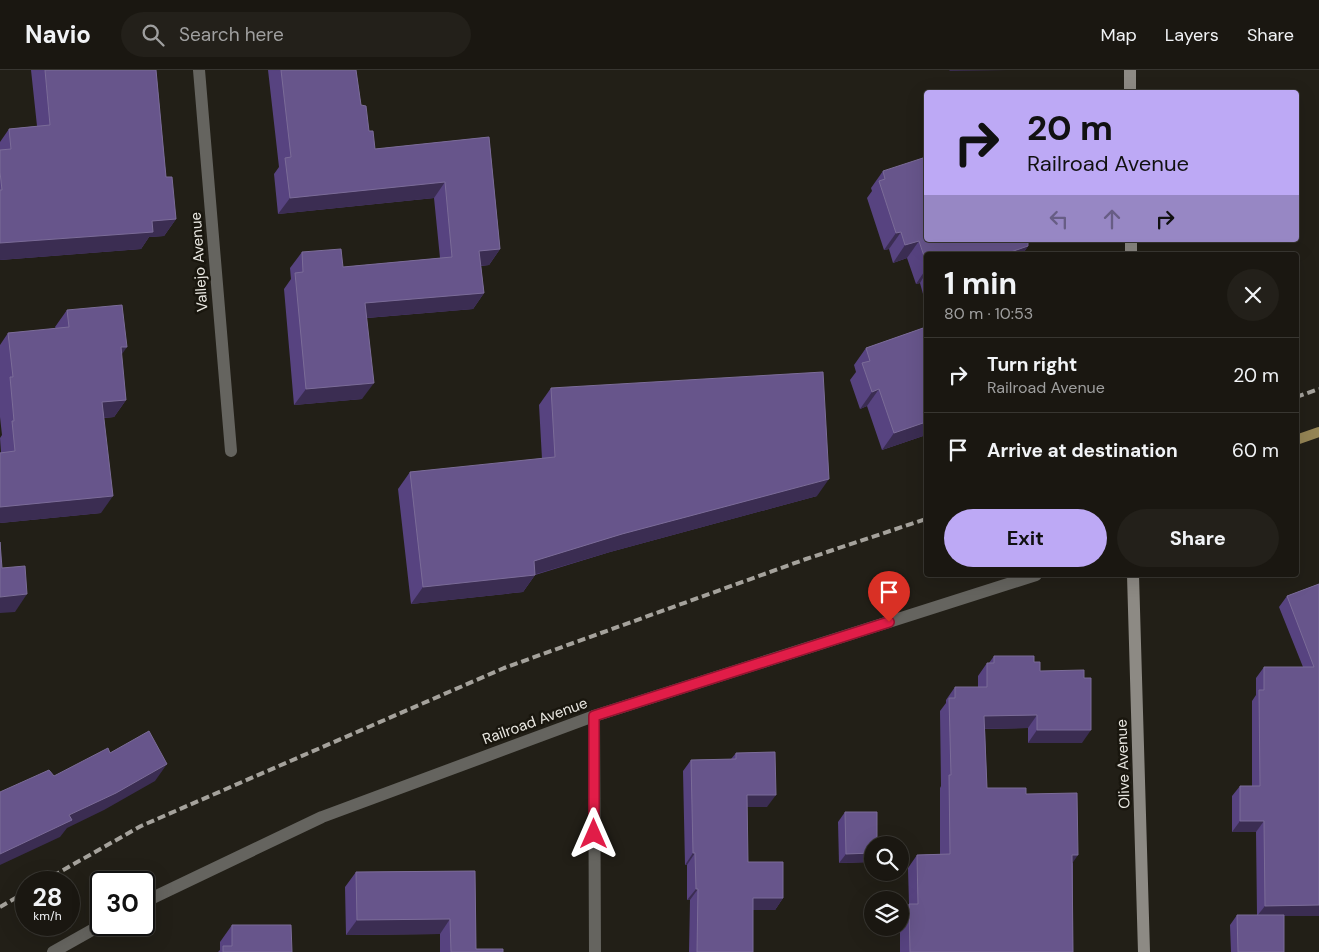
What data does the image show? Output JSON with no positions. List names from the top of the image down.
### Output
{
  "streets": {
    "street": ["Vallejo Avenue", "Railroad Avenue", "Olive Avenue"]
  },
  "page": {
    "header": "Navio",
    "search": "Search here",
    "nav": ["Map", "Layers", "Share"],
    "turn": ["20 m", "Railroad Avenue"],
    "heading": ["1 min", "80 m · 10:53"],
    "list": [
      {
        "name": "Turn right",
        "note": "Railroad Avenue",
        "value": "20 m"
      },
      {
        "name": "Arrive at destination",
        "value": "60 m"
      }
    ],
    "buttons": ["Exit", "Share"],
    "speed": "28 km/h",
    "limit": "30"
  }
}
